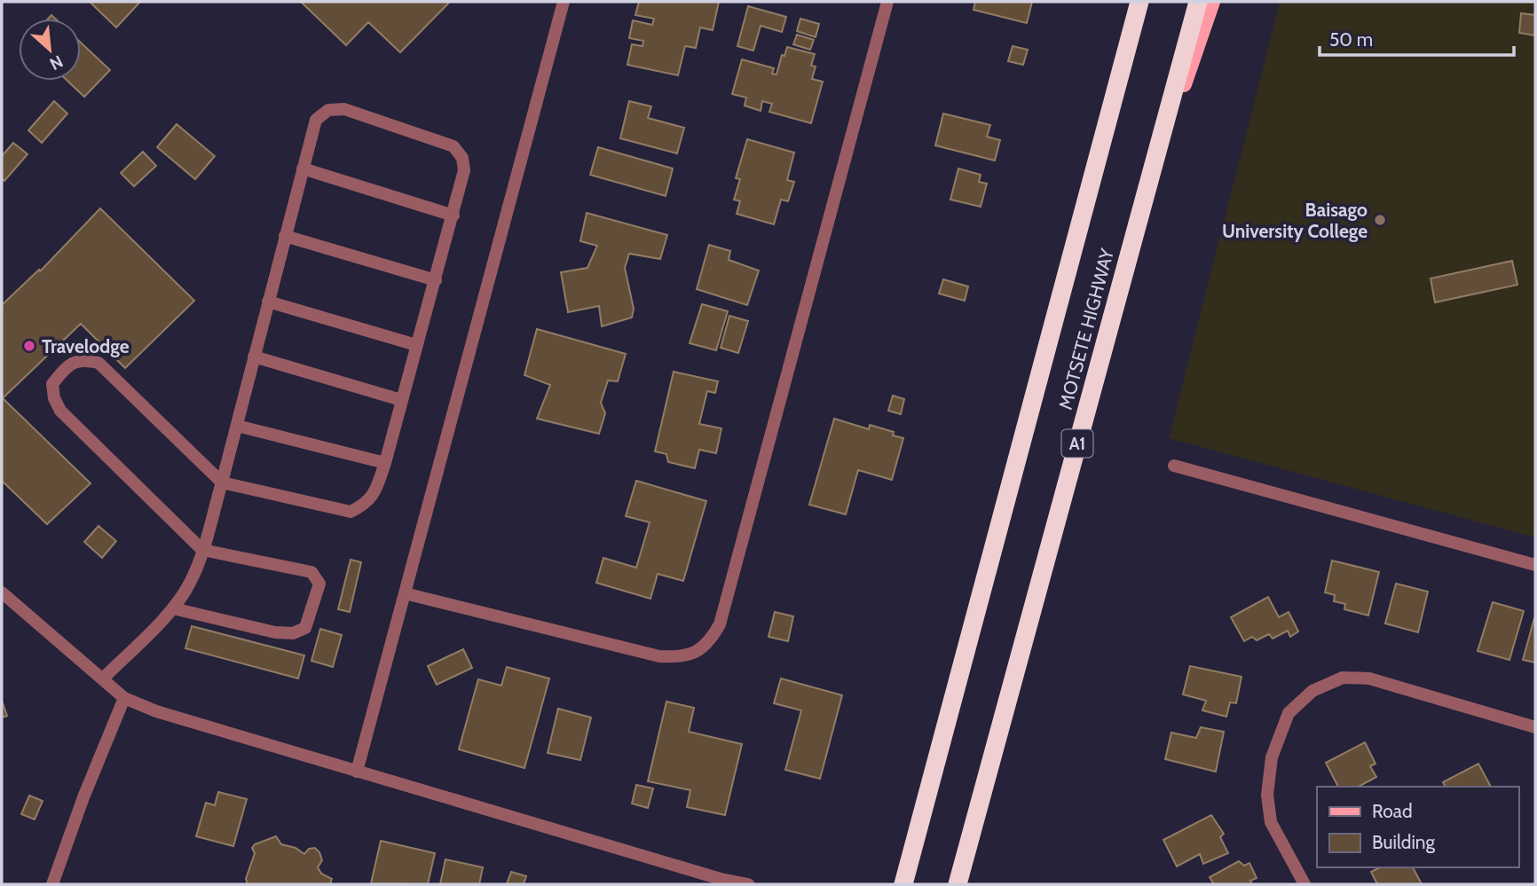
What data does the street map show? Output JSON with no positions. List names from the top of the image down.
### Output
{
  "streets": {
    "highway": ["MOTSETE HIGHWAY", "A1"]
  },
  "places": ["Baisago University College", "Travelodge"],
  "legend": ["Road", "Building"],
  "scale_bar": "50 m",
  "north": "bottom right"
}
